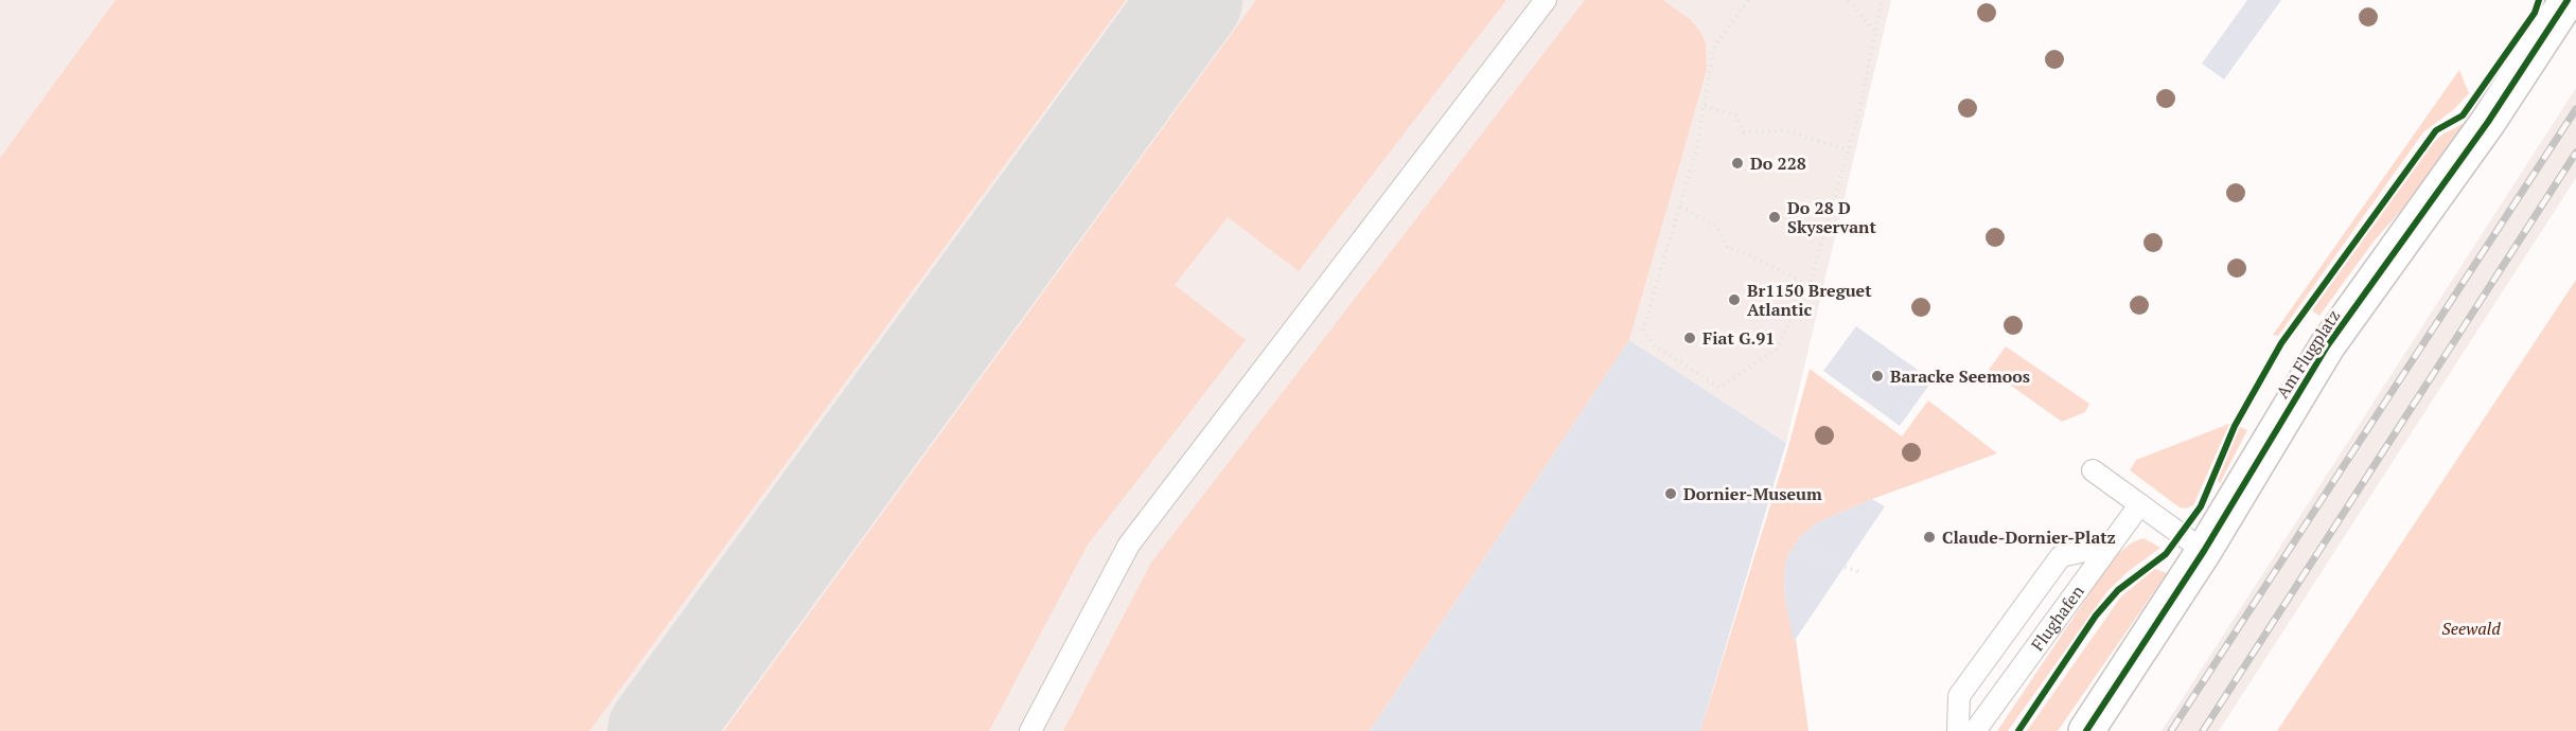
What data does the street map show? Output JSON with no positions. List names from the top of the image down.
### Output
{
  "streets": {
    "street": ["Am Flugplatz"],
    "lane": ["Flughafen"]
  },
  "parks": ["Seewald"],
  "places": [
    "Do 228",
    "Do 28 D Skyservant",
    "Br1150 Breguet Atlantic",
    "Fiat G.91",
    "Baracke Seemoos",
    "Dornier-Museum",
    "Claude-Dornier-Platz"
  ]
}
